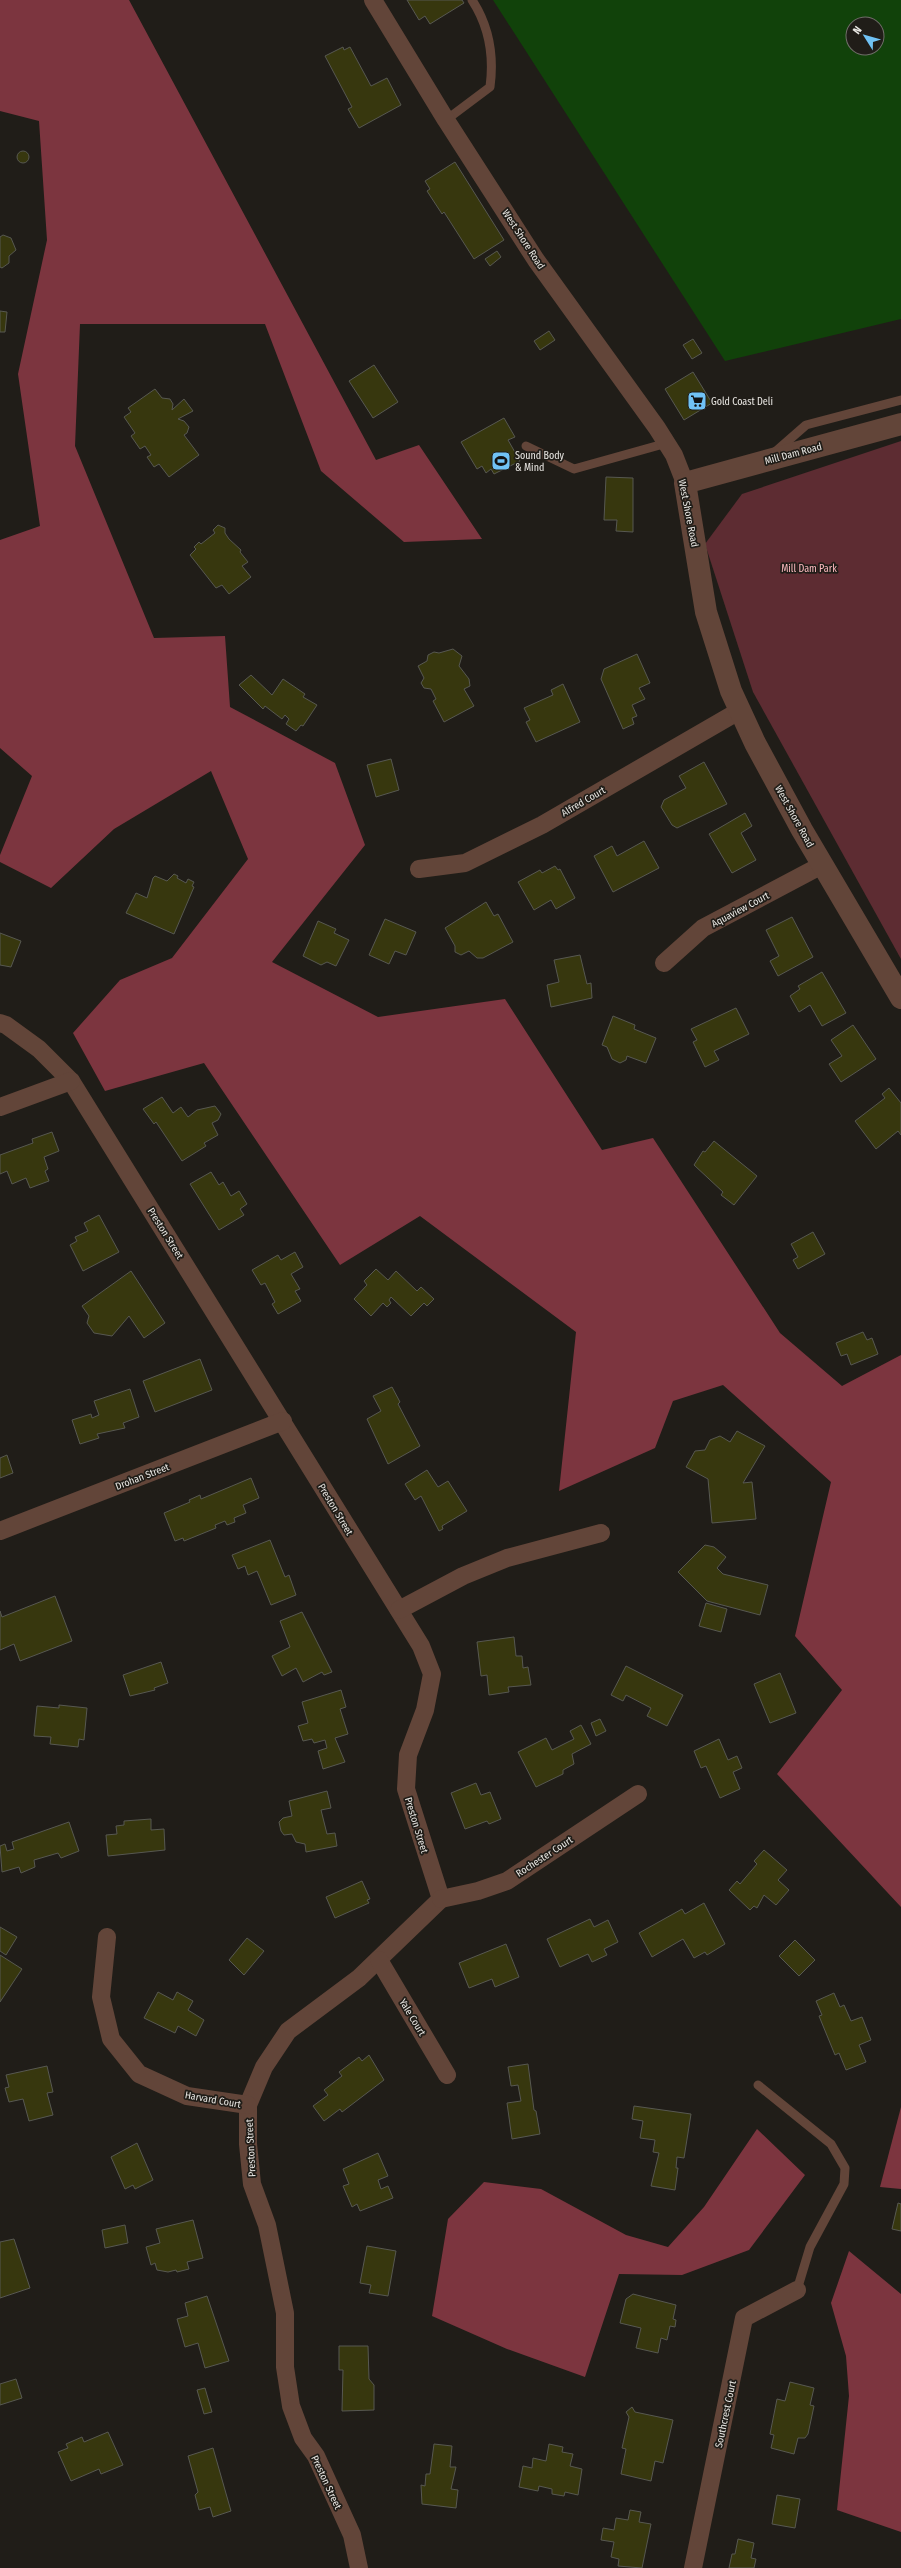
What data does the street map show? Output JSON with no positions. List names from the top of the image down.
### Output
{
  "streets": {
    "street": [
      "West Shore Road",
      "Mill Dam Road",
      "Alfred Court",
      "Aquaview Court",
      "Preston Street",
      "Drohan Street",
      "Rochester Court",
      "Yale Court",
      "Harvard Court",
      "Southcrest Court"
    ]
  },
  "crossings": [
    ["West Shore Road", "Mill Dam Road"],
    ["West Shore Road", "Alfred Court"],
    ["West Shore Road", "Aquaview Court"],
    ["Preston Street", "Drohan Street"],
    ["Preston Street", "Rochester Court"],
    ["Preston Street", "Yale Court"],
    ["Preston Street", "Harvard Court"]
  ],
  "parks": ["Mill Dam Park"],
  "places": {
    "supermarket": ["Gold Coast Deli"],
    "sports": ["Sound Body & Mind"]
  },
  "north": "top left"
}
